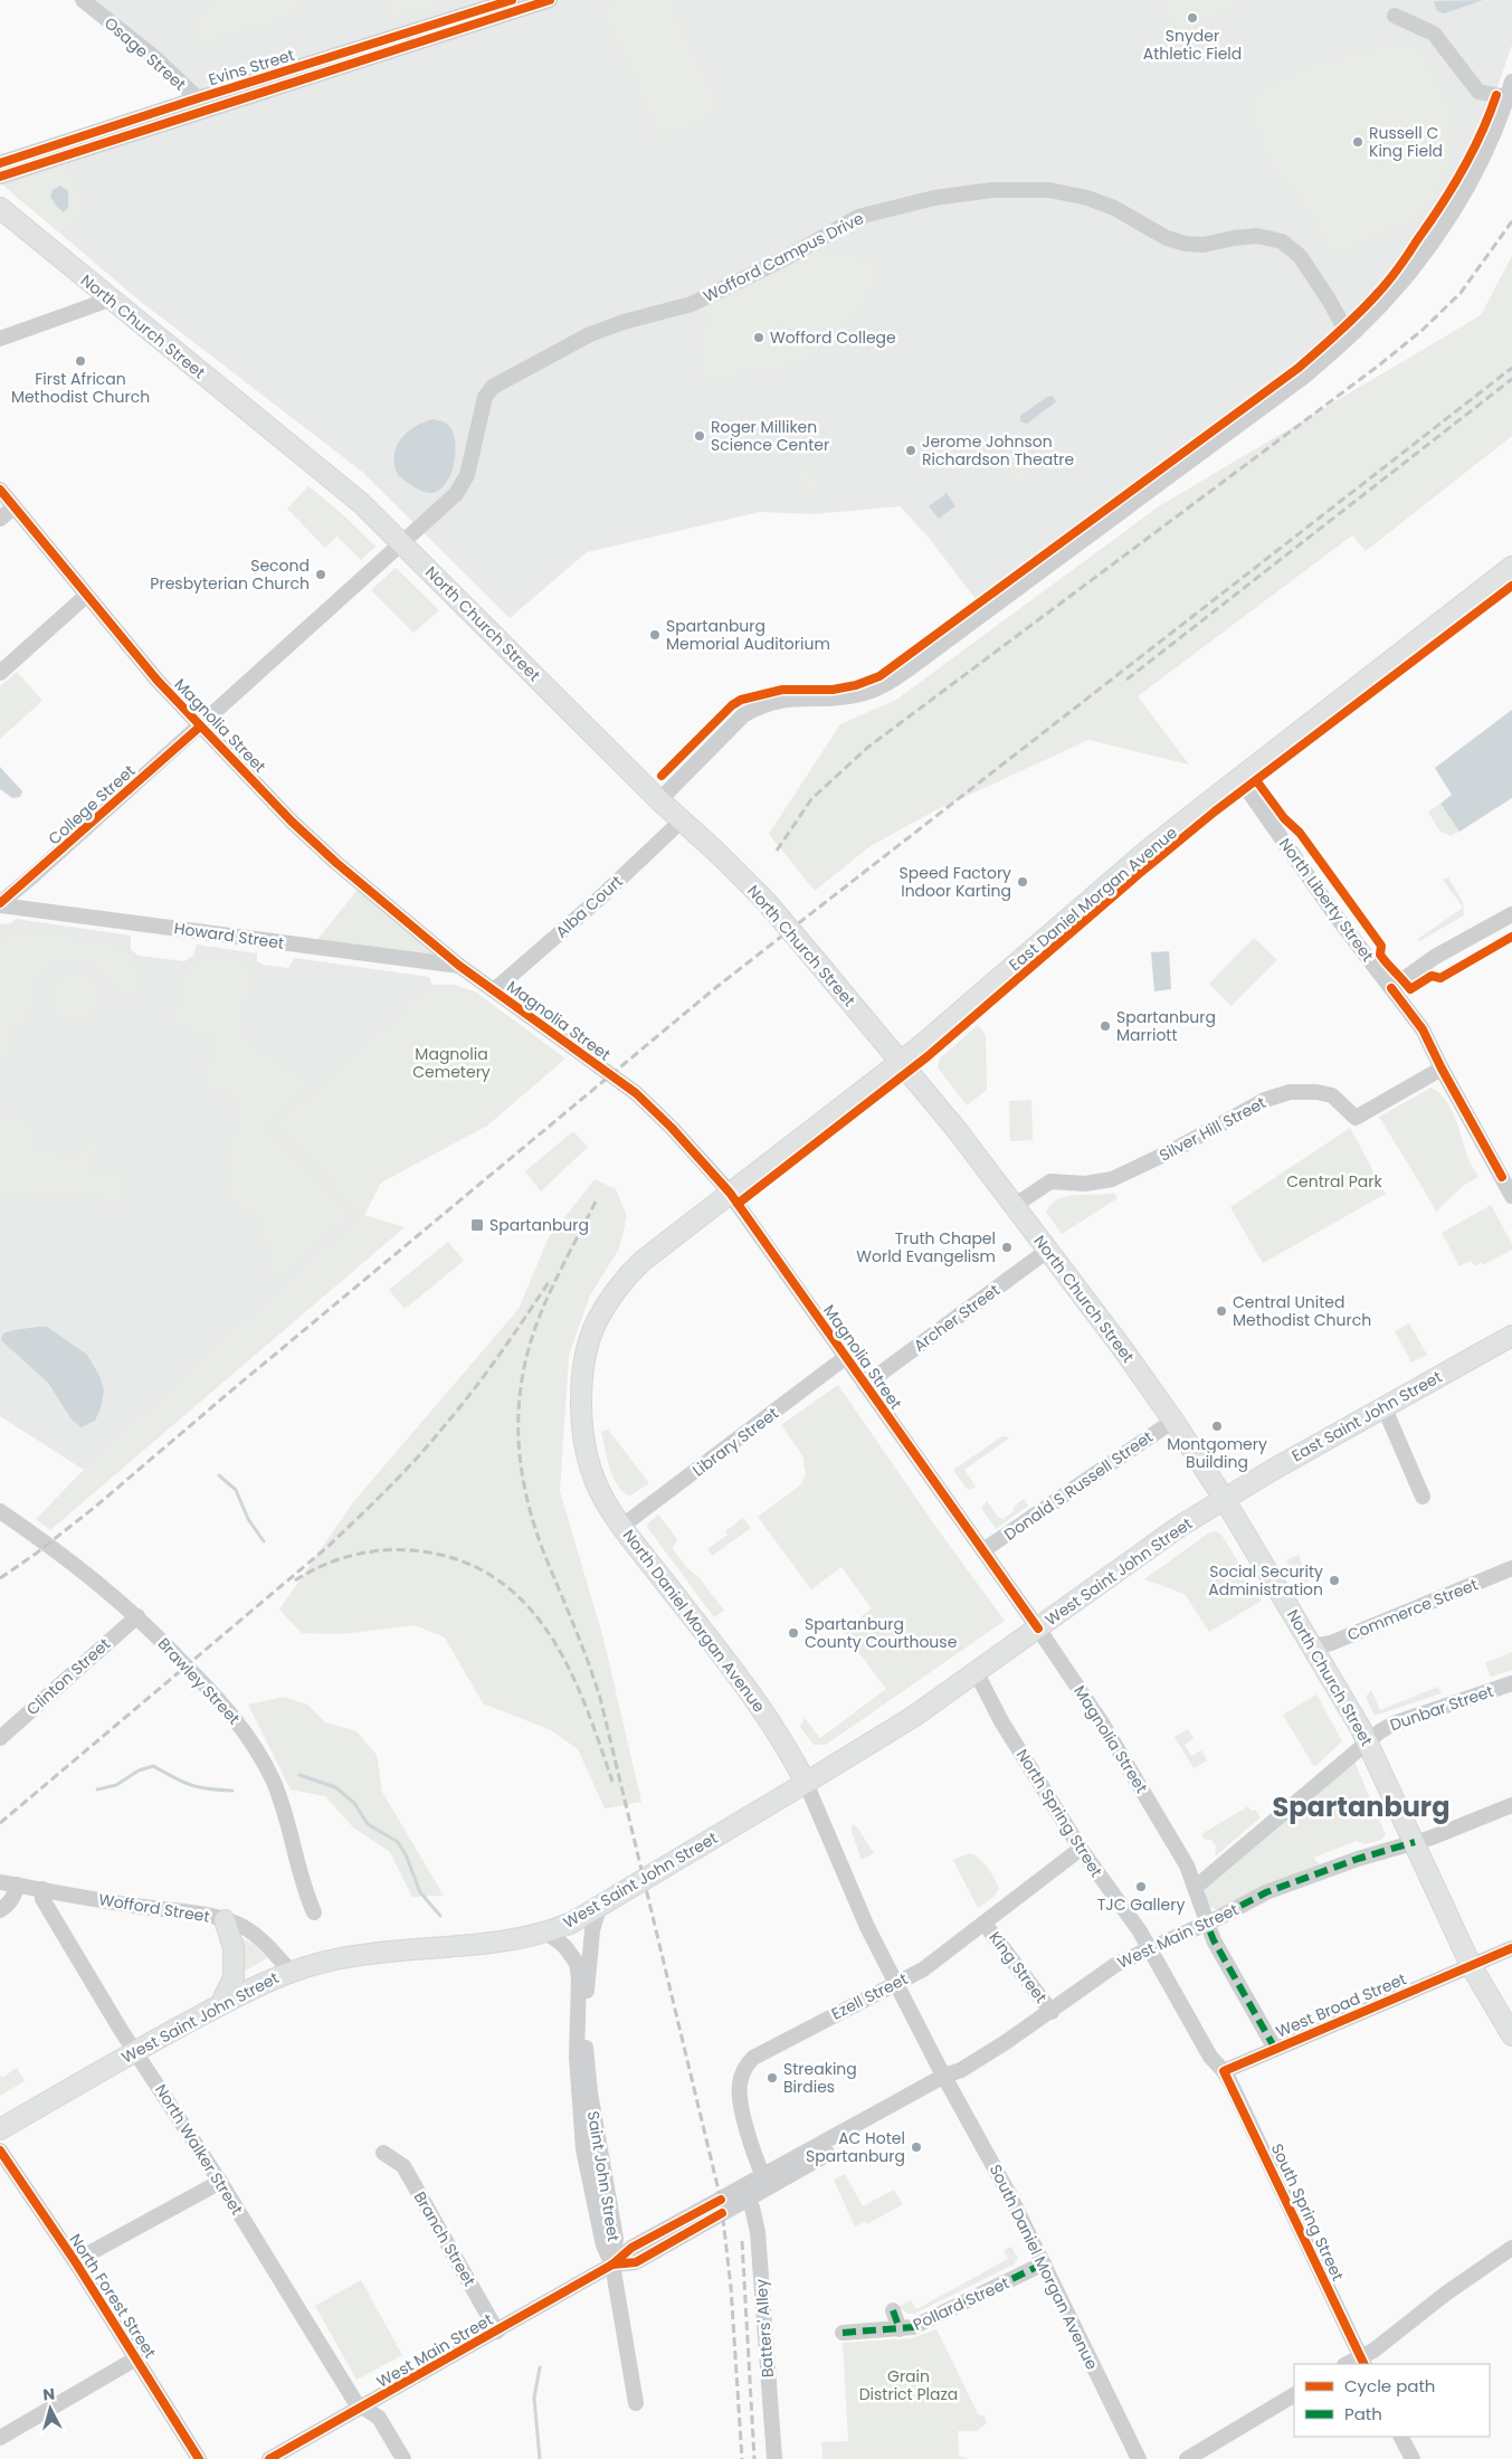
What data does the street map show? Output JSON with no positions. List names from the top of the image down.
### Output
{
  "streets": {
    "main road": [
      "North Church Street",
      "East Daniel Morgan Avenue",
      "East Saint John Street",
      "West Saint John Street",
      "North Daniel Morgan Avenue"
    ],
    "street": [
      "Osage Street",
      "Evins Street",
      "Wofford Campus Drive",
      "Magnolia Street",
      "College Street",
      "North Liberty Street",
      "Alba Court",
      "Howard Street",
      "Silver Hill Street",
      "Archer Street",
      "Library Street",
      "Donald S Russell Street",
      "Commerce Street",
      "Clinton Street",
      "Brawley Street",
      "Dunbar Street",
      "North Spring Street",
      "Wofford Street",
      "West Main Street",
      "King Street",
      "Ezell Street",
      "West Broad Street",
      "North Walker Street",
      "Saint John Street",
      "South Spring Street",
      "Branch Street",
      "South Daniel Morgan Avenue",
      "North Forest Street",
      "Pollard Street",
      "Batters' Alley"
    ]
  },
  "crossings": [
    ["Osage Street", "Evins Street"],
    ["Wofford Campus Drive", "North Church Street"],
    ["Wofford Campus Drive", "College Street"],
    ["North Church Street", "College Street"],
    ["North Church Street", "East Daniel Morgan Avenue"],
    ["North Church Street", "Alba Court"],
    ["North Church Street", "Silver Hill Street"],
    ["North Church Street", "Archer Street"],
    ["North Church Street", "East Saint John Street"],
    ["North Church Street", "Donald S Russell Street"],
    ["North Church Street", "West Saint John Street"],
    ["North Church Street", "Commerce Street"],
    ["North Church Street", "Dunbar Street"],
    ["North Church Street", "West Main Street"],
    ["North Church Street", "West Broad Street"],
    ["Magnolia Street", "College Street"],
    ["Magnolia Street", "East Daniel Morgan Avenue"],
    ["Magnolia Street", "Alba Court"],
    ["Magnolia Street", "Howard Street"],
    ["Magnolia Street", "Archer Street"],
    ["Magnolia Street", "Library Street"],
    ["Magnolia Street", "Donald S Russell Street"],
    ["Magnolia Street", "West Saint John Street"],
    ["Magnolia Street", "North Daniel Morgan Avenue"],
    ["Magnolia Street", "Dunbar Street"],
    ["Magnolia Street", "West Main Street"],
    ["Magnolia Street", "West Broad Street"],
    ["College Street", "Howard Street"],
    ["East Daniel Morgan Avenue", "North Liberty Street"],
    ["East Daniel Morgan Avenue", "North Daniel Morgan Avenue"],
    ["North Liberty Street", "Silver Hill Street"],
    ["East Saint John Street", "West Saint John Street"],
    ["Library Street", "North Daniel Morgan Avenue"],
    ["West Saint John Street", "North Daniel Morgan Avenue"],
    ["West Saint John Street", "North Spring Street"],
    ["West Saint John Street", "Wofford Street"],
    ["West Saint John Street", "North Walker Street"],
    ["West Saint John Street", "Saint John Street"],
    ["North Daniel Morgan Avenue", "West Main Street"],
    ["North Daniel Morgan Avenue", "Ezell Street"],
    ["North Daniel Morgan Avenue", "South Daniel Morgan Avenue"],
    ["Clinton Street", "Brawley Street"],
    ["North Spring Street", "West Main Street"],
    ["North Spring Street", "Ezell Street"],
    ["North Spring Street", "South Spring Street"],
    ["Wofford Street", "North Walker Street"],
    ["West Main Street", "King Street"],
    ["West Main Street", "Ezell Street"],
    ["West Main Street", "North Walker Street"],
    ["West Main Street", "Saint John Street"],
    ["West Main Street", "South Spring Street"],
    ["West Main Street", "Branch Street"],
    ["West Main Street", "South Daniel Morgan Avenue"],
    ["West Main Street", "Batters' Alley"],
    ["King Street", "Ezell Street"],
    ["West Broad Street", "South Spring Street"],
    ["South Daniel Morgan Avenue", "Pollard Street"]
  ],
  "districts": ["Spartanburg"],
  "parks": ["Magnolia Cemetery", "Central Park", "Grain District Plaza"],
  "places": {
    "other": [
      "Snyder Athletic Field",
      "Russell C King Field",
      "Wofford College",
      "First African Methodist Church",
      "Roger Milliken Science Center",
      "Jerome Johnson Richardson Theatre",
      "Second Presbyterian Church",
      "Spartanburg Memorial Auditorium",
      "Speed Factory Indoor Karting",
      "Spartanburg Marriott",
      "Truth Chapel World Evangelism",
      "Central United Methodist Church",
      "Montgomery Building",
      "Social Security Administration",
      "Spartanburg County Courthouse",
      "TJC Gallery",
      "Streaking Birdies",
      "AC Hotel Spartanburg"
    ],
    "transit": ["Spartanburg"]
  },
  "legend": ["Cycle path", "Path"],
  "north": "top"
}
